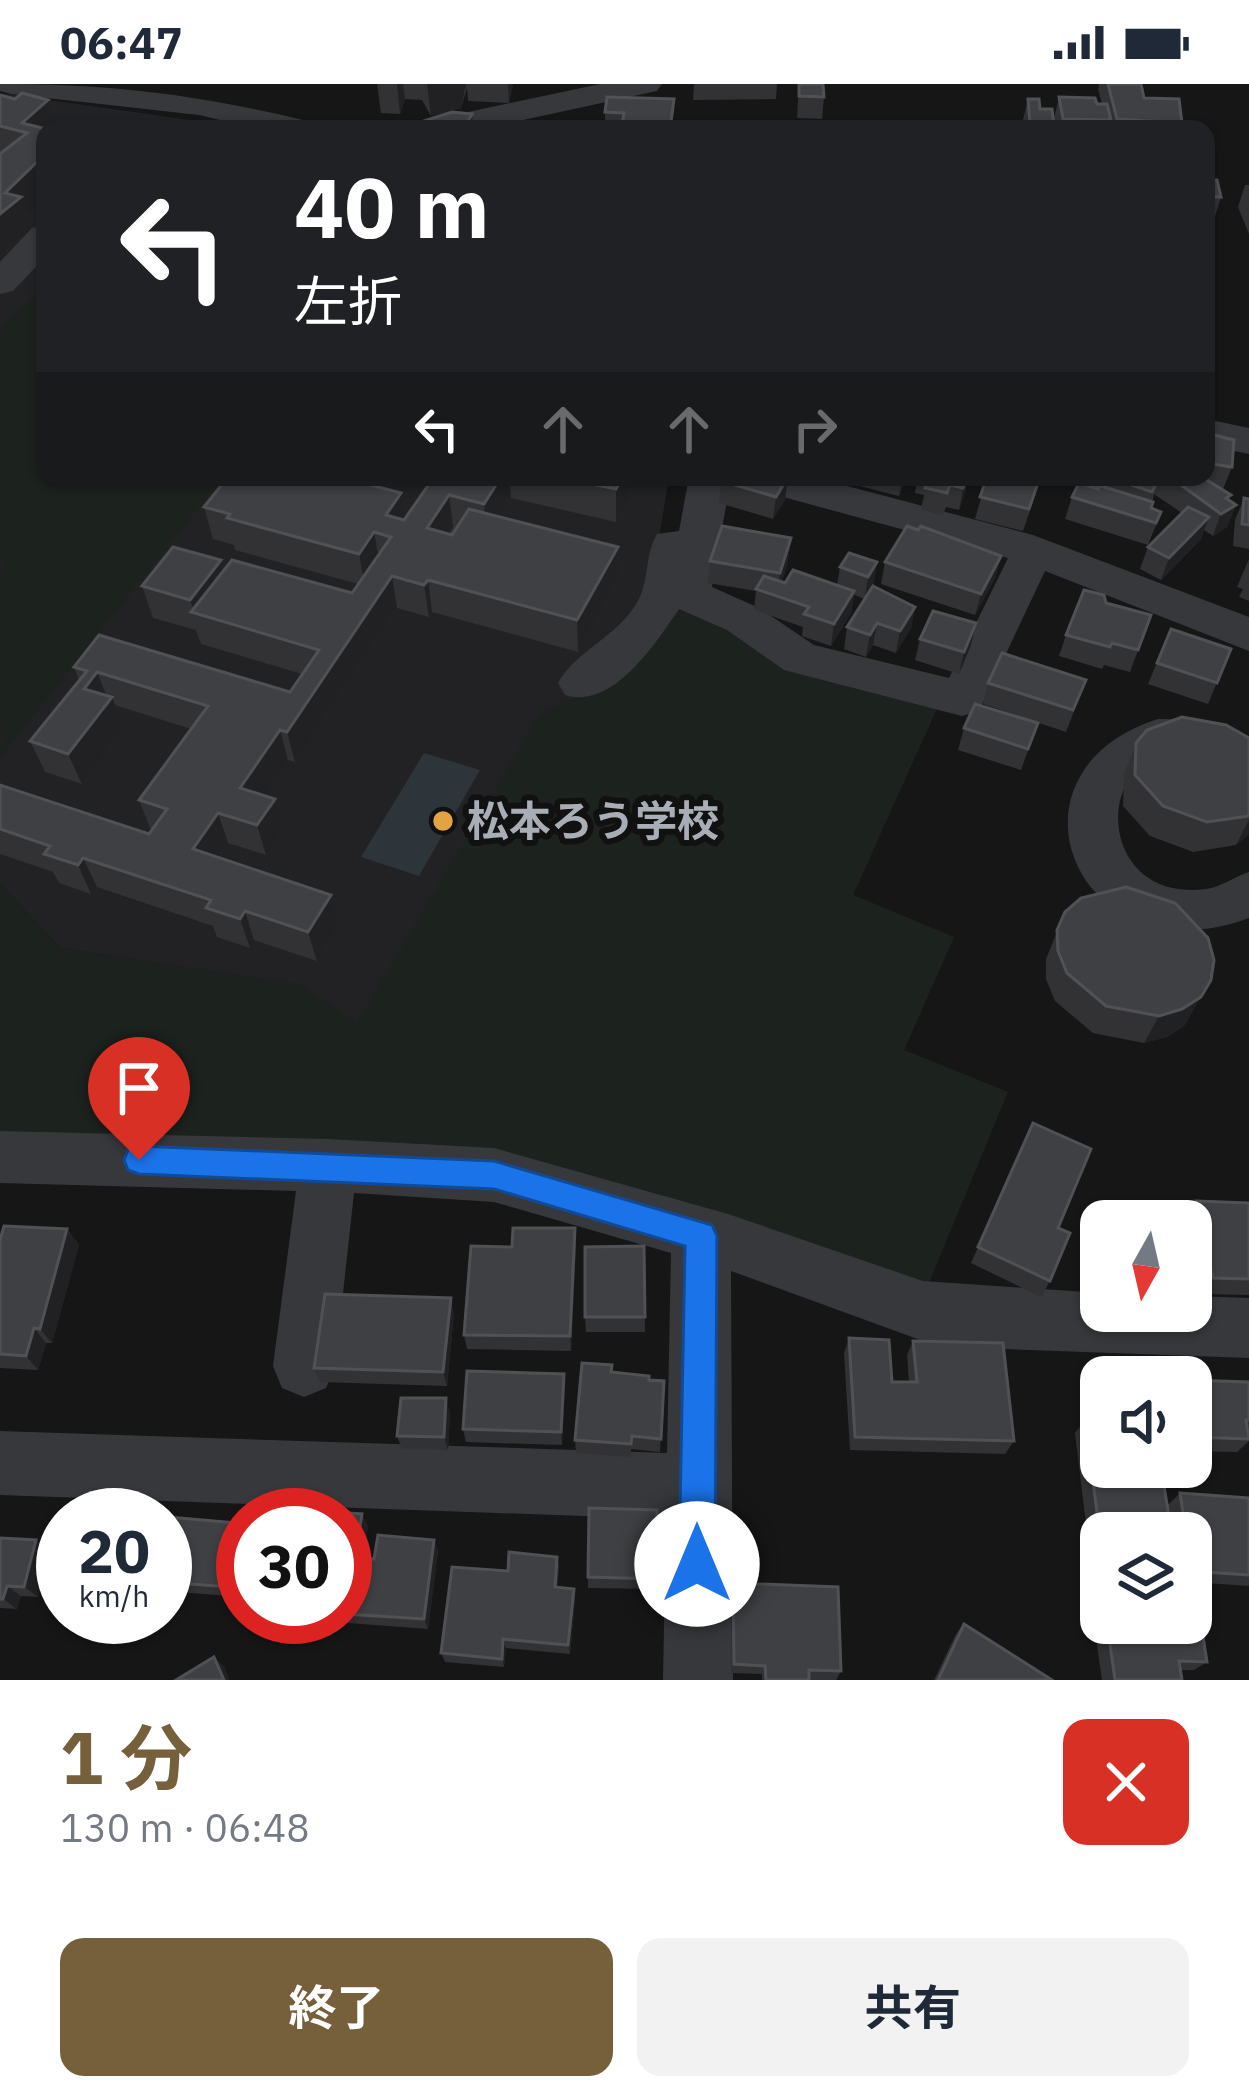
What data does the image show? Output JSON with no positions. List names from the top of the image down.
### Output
{
  "places": ["松本ろう学校"],
  "north": "bottom",
  "page": {
    "status": "06:47",
    "turn": ["40 m", "左折"],
    "speed": "20 km/h",
    "limit": "30",
    "heading": ["1 分", "130 m · 06:48"],
    "buttons": ["終了", "共有"]
  }
}
